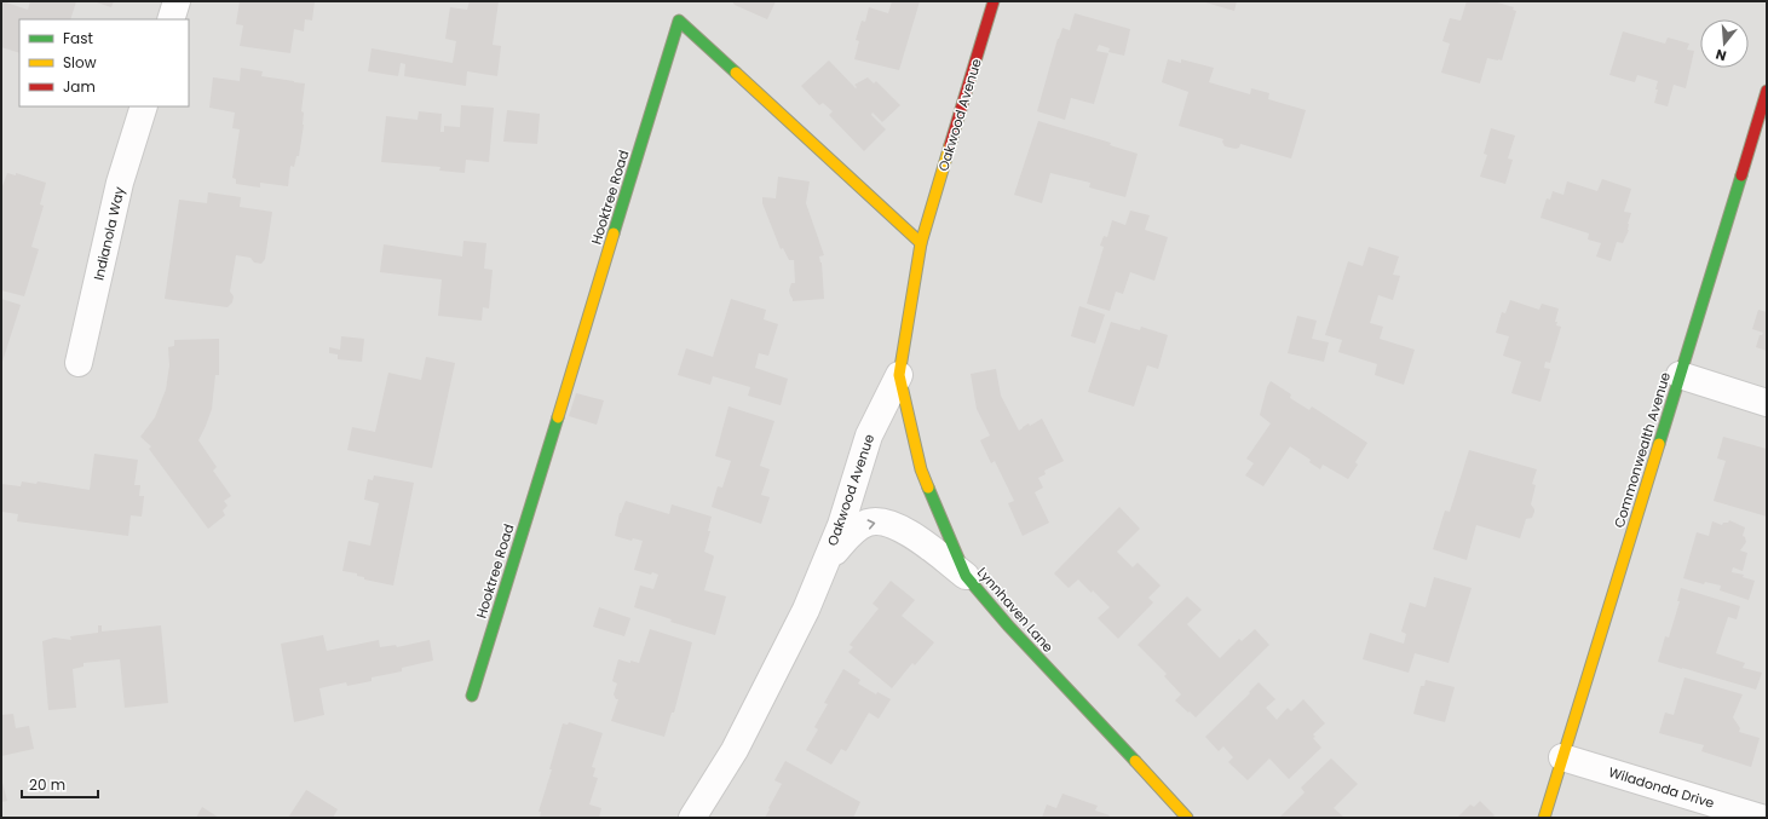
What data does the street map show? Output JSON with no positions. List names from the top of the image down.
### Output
{
  "streets": {
    "street": [
      "Oakwood Avenue",
      "Hooktree Road",
      "Indianola Way",
      "Commonwealth Avenue",
      "Lynnhaven Lane",
      "Wiladonda Drive"
    ]
  },
  "crossings": [
    ["Oakwood Avenue", "Hooktree Road"],
    ["Oakwood Avenue", "Lynnhaven Lane"],
    ["Commonwealth Avenue", "Wiladonda Drive"]
  ],
  "legend": ["Fast", "Slow", "Jam"],
  "scale_bar": "20 m",
  "north": "bottom"
}
